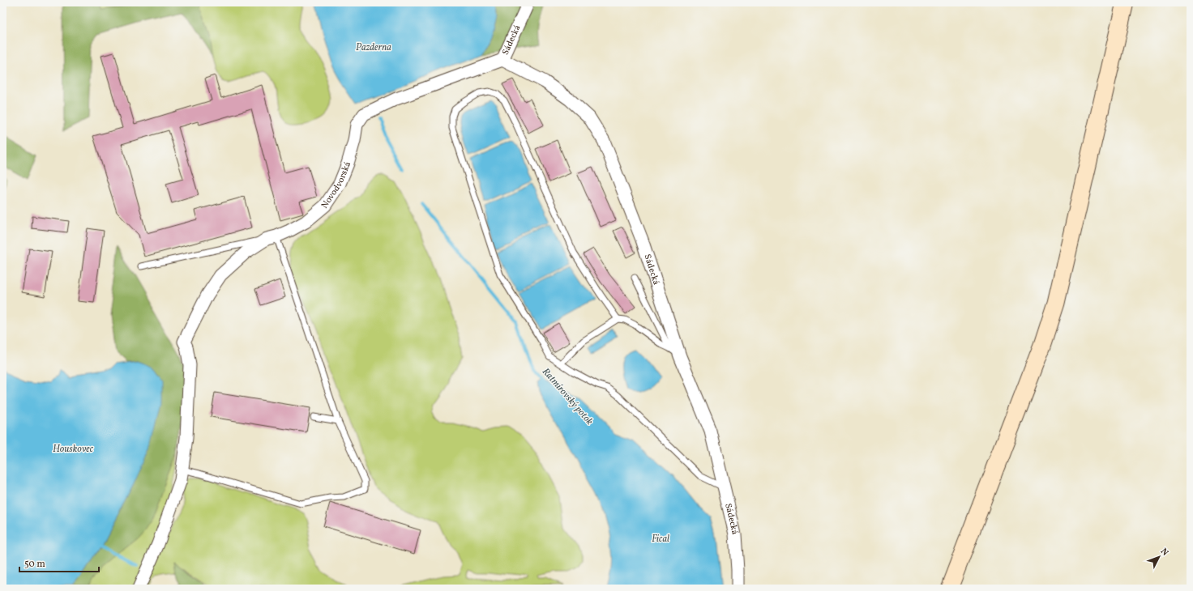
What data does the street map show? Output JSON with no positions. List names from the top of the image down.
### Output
{
  "streets": {
    "street": ["Sádecká", "Novodvorská"]
  },
  "crossings": [
    ["Sádecká", "Novodvorská"]
  ],
  "water": [
    "Pazderna",
    "Ratmírovský potok",
    "Houskovec",
    "Fical"
  ],
  "scale_bar": "50 m",
  "north": "top right"
}
